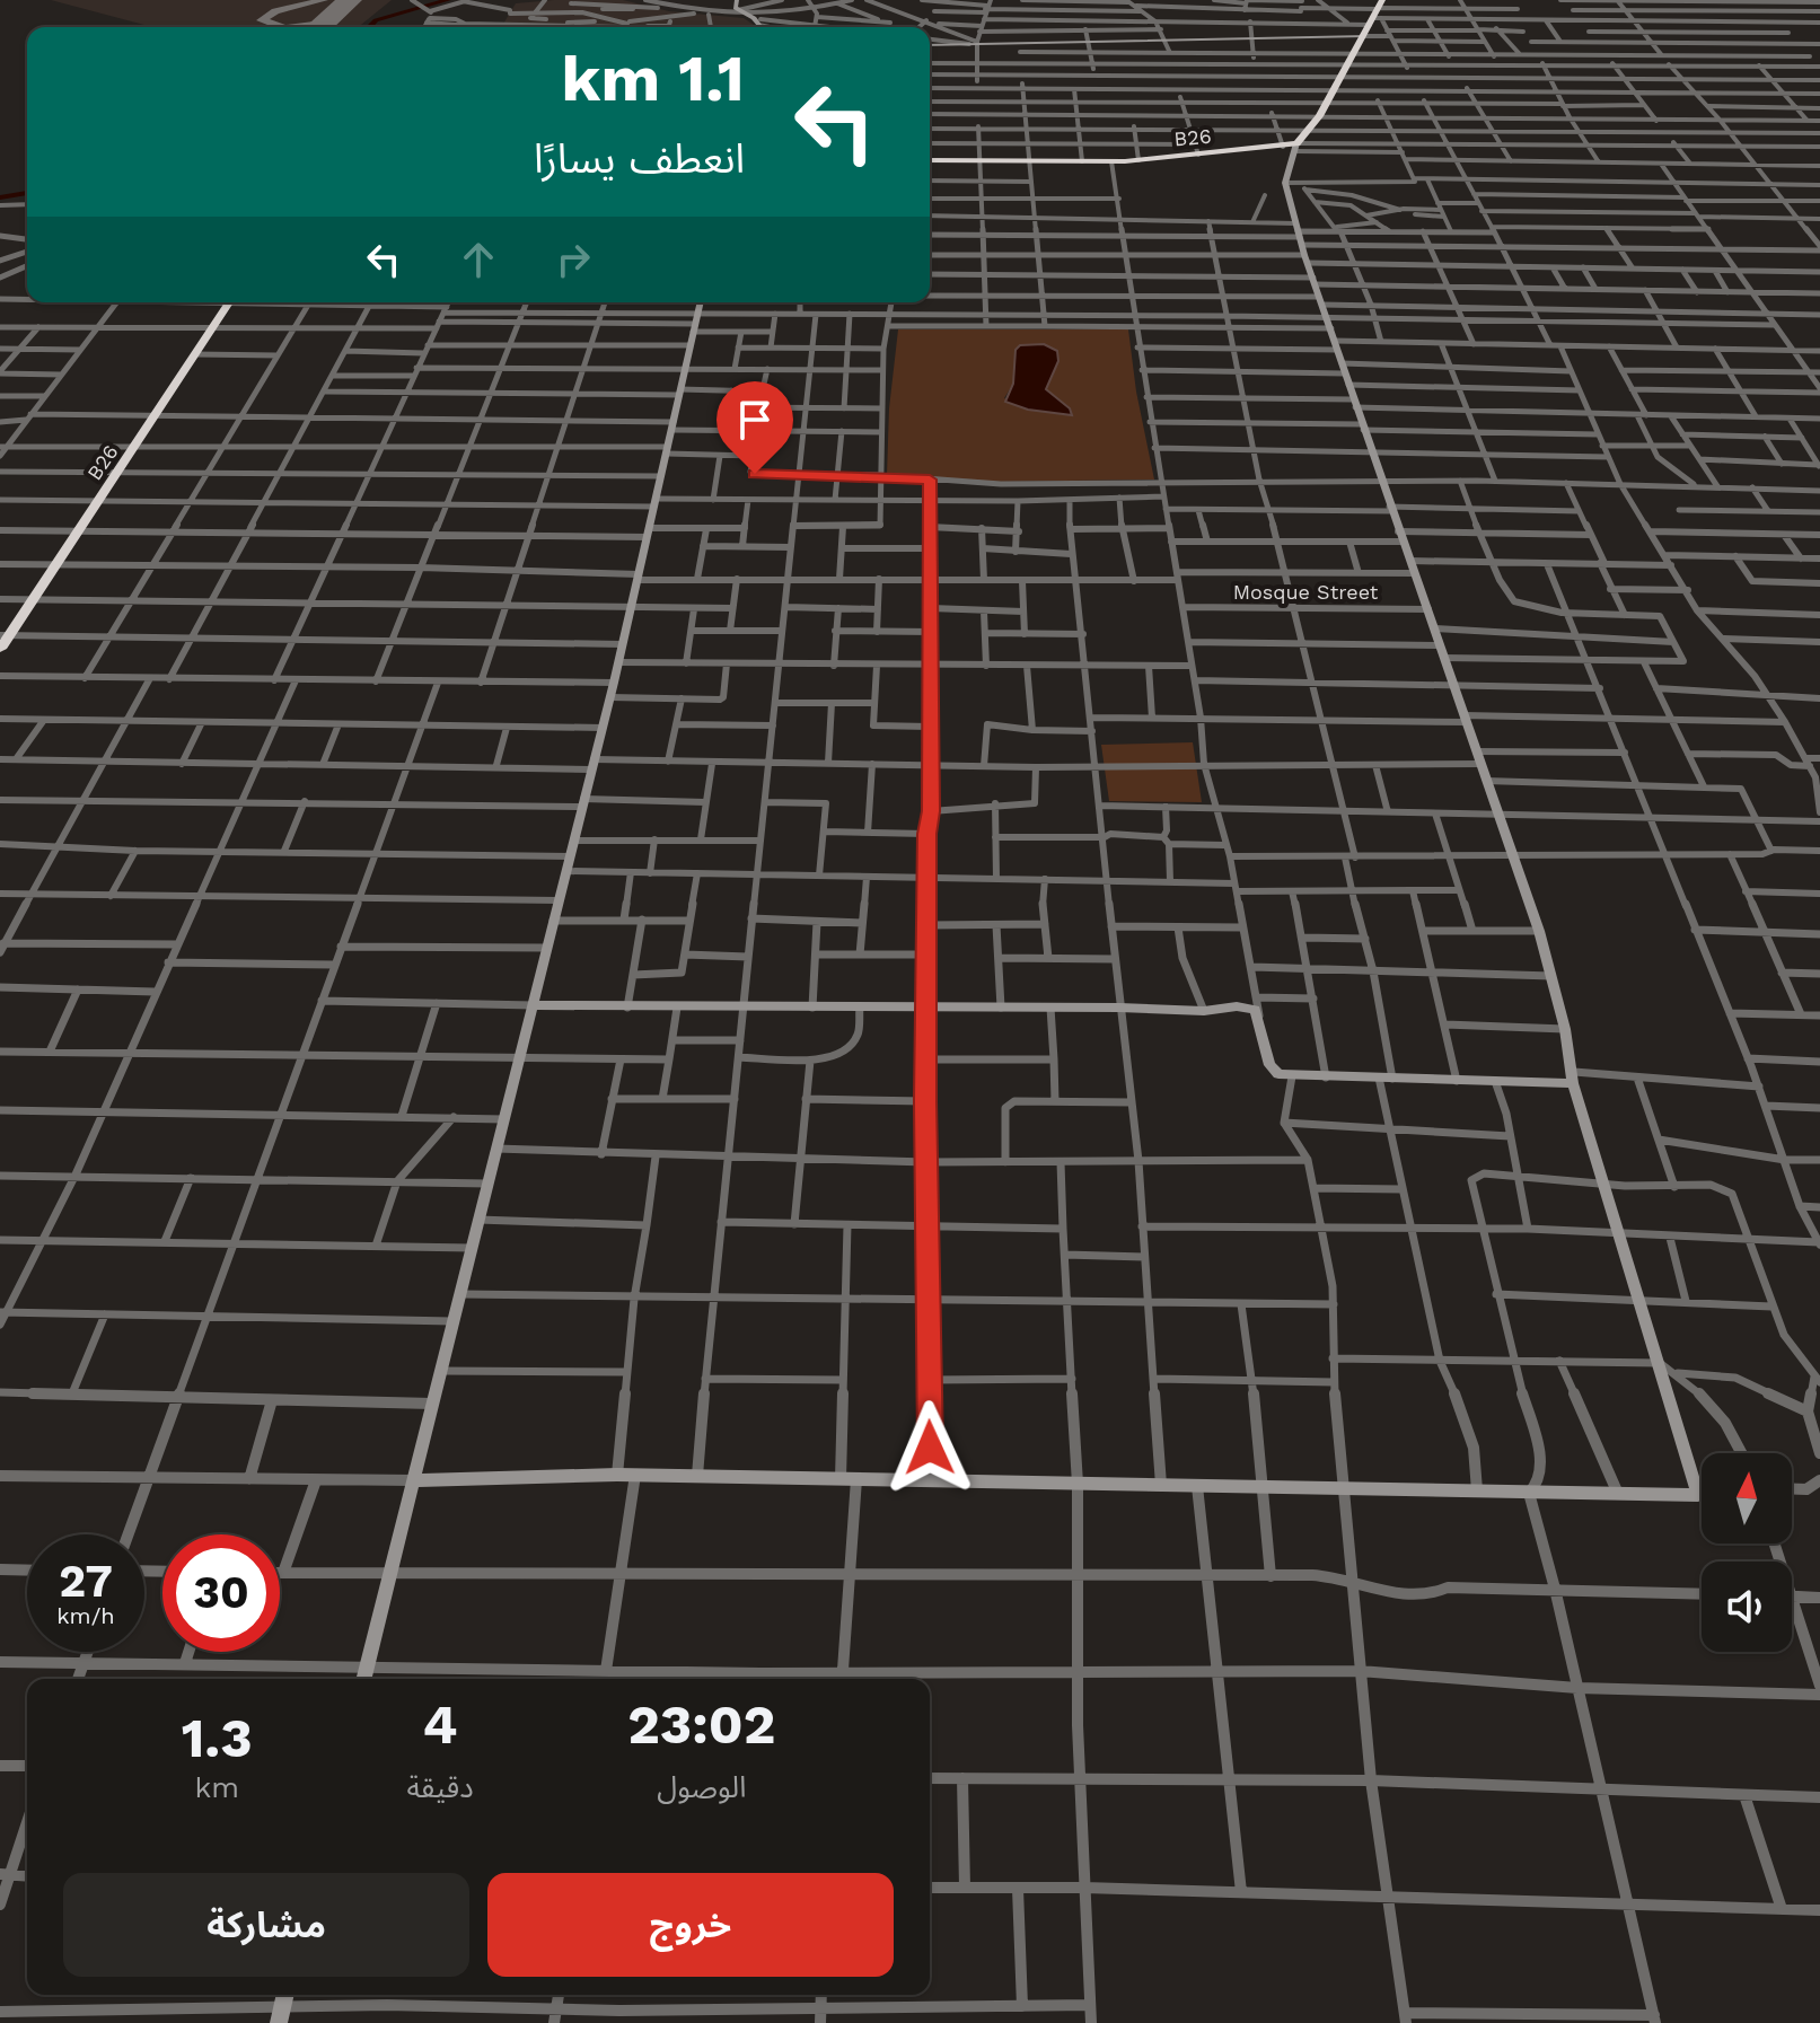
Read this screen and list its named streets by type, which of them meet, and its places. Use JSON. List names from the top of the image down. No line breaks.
{"streets":{"highway":["B26"],"street":["Mosque Street"]},"north":"top","page":{"turn":["1.1 km","انعطف يسارًا"],"speed":"27 km/h","limit":"30","eta":["23:02","الوصول","4","دقيقة","1.3","km"],"buttons":["خروج","مشاركة"]}}
